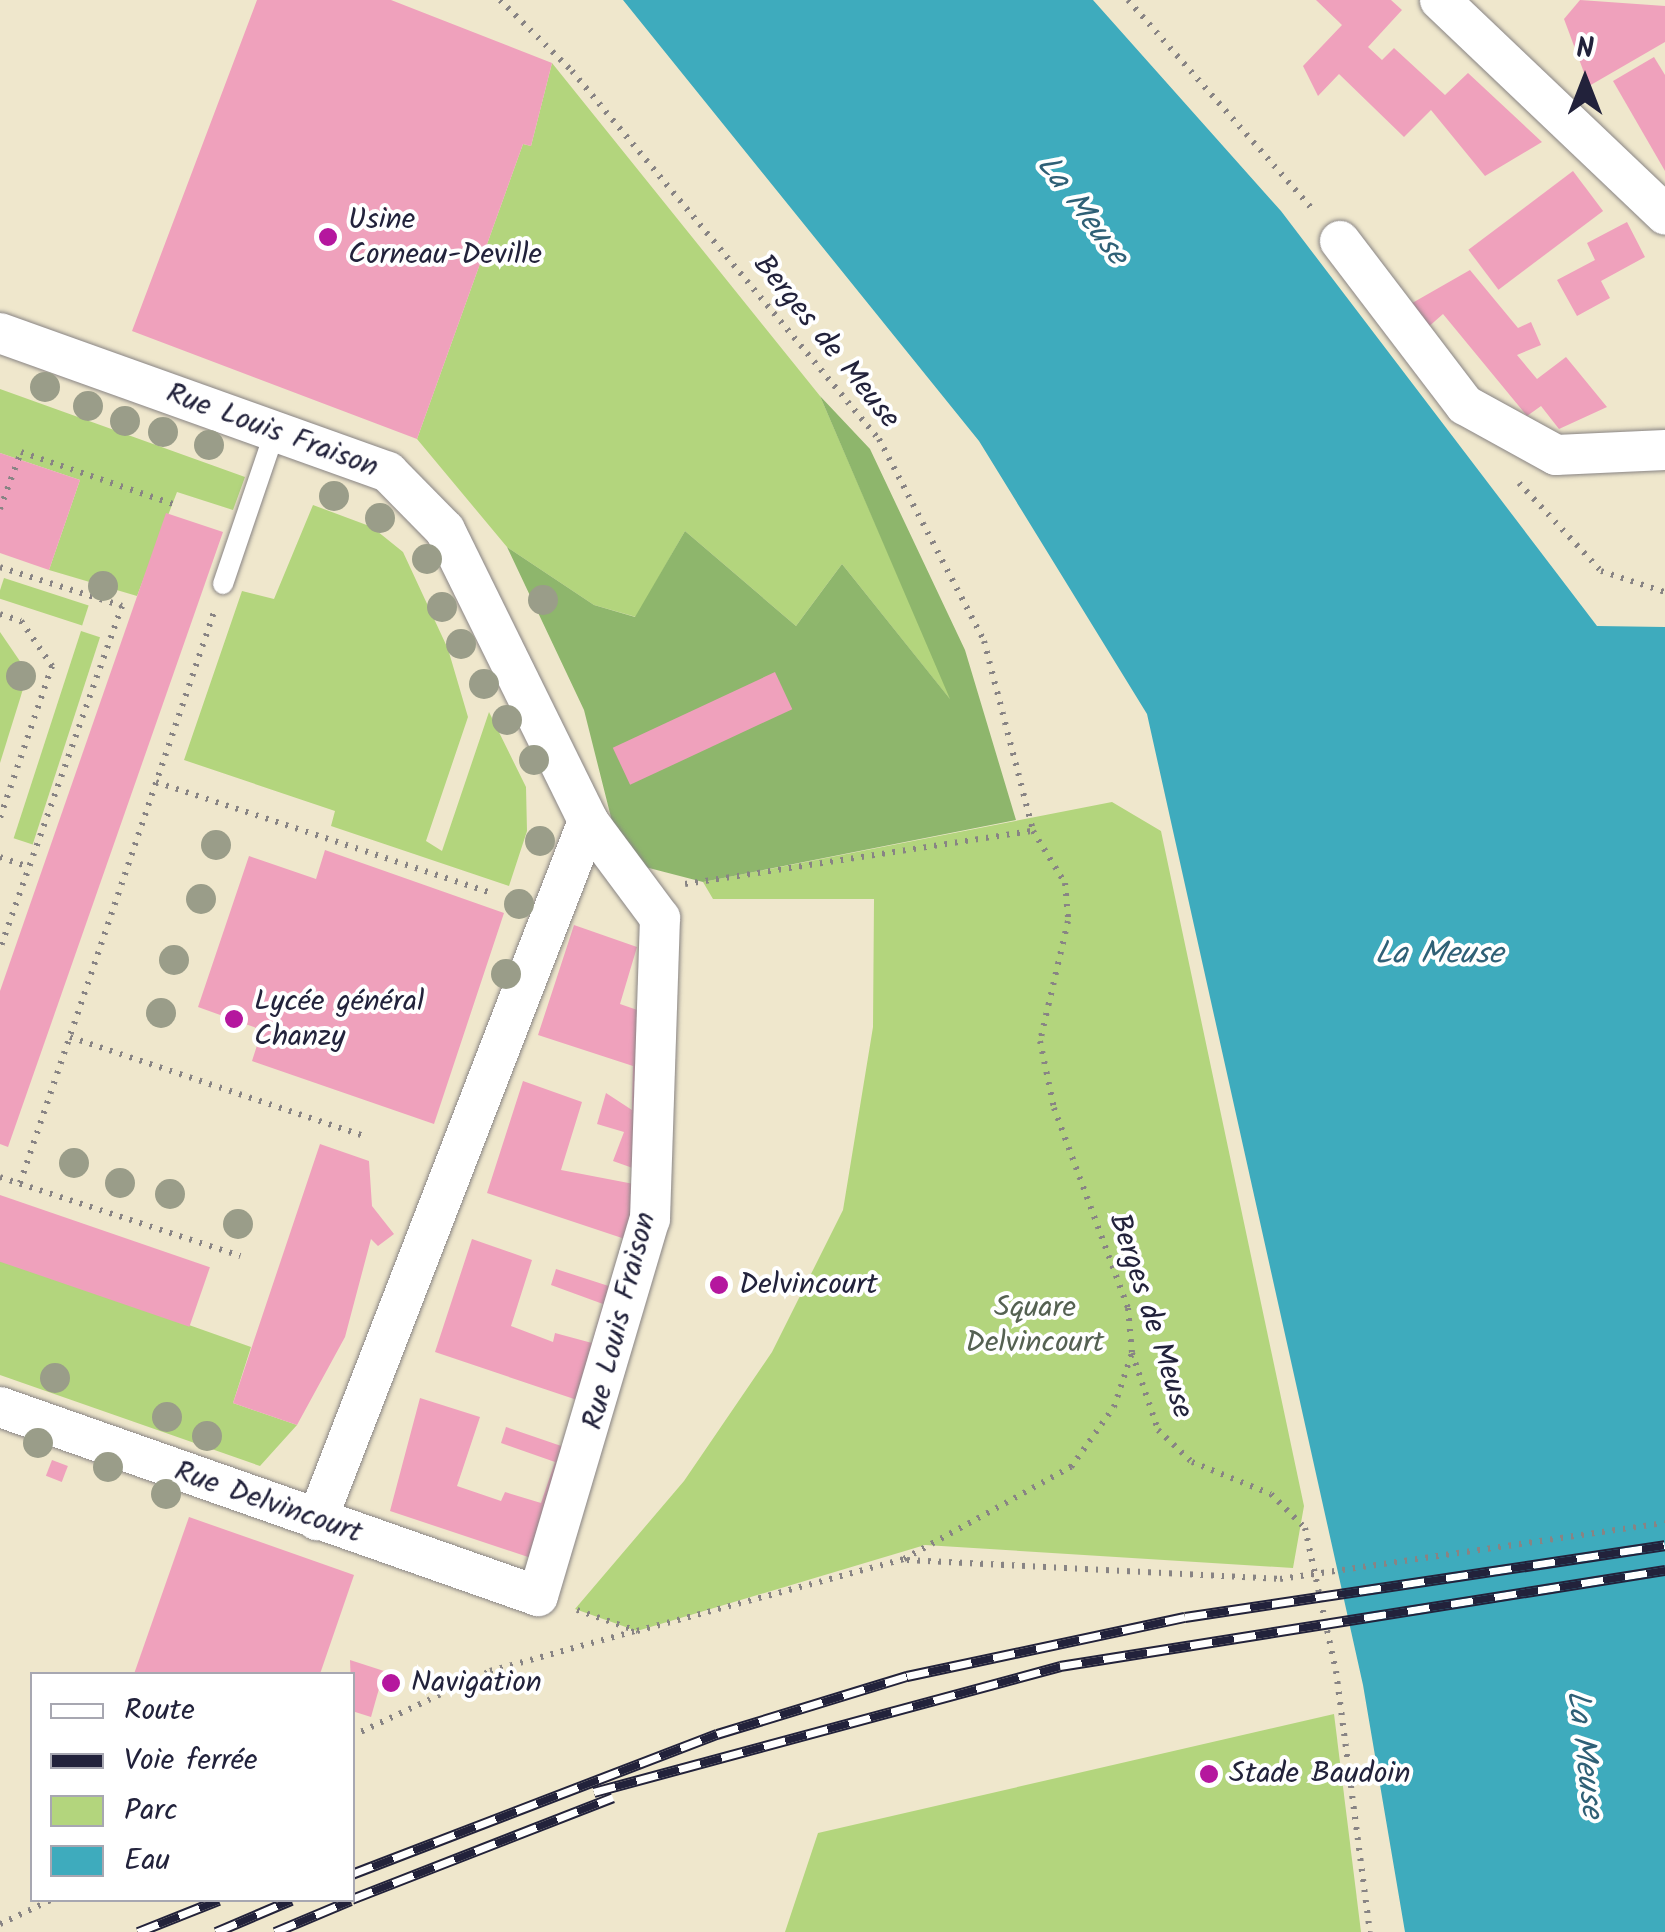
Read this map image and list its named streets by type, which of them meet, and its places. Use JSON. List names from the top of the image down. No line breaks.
{"streets":{"street":["Rue Louis Fraison","Rue Delvincourt"],"path":["Berges de Meuse"]},"crossings":[["Rue Louis Fraison","Rue Delvincourt"]],"water":["La Meuse"],"parks":["Square Delvincourt"],"places":["Usine Corneau-Deville","Lycée général Chanzy","Delvincourt","Navigation","Stade Baudoin"],"legend":["Route","Voie ferrée","Parc","Eau"],"north":"top"}
